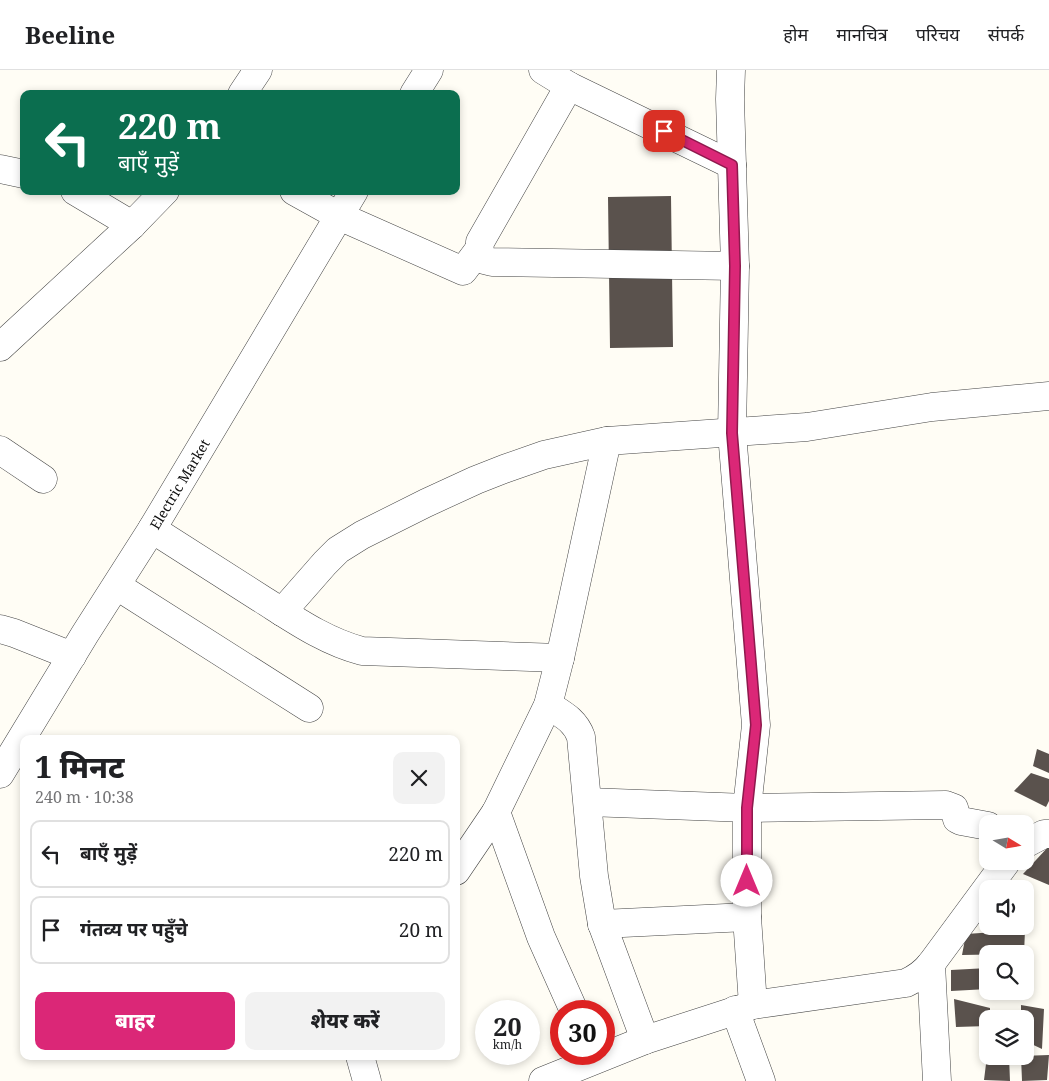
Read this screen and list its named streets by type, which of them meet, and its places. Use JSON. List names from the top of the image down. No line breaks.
{"streets":{"street":["Electric Market"]},"north":"right","page":{"header":"Beeline","nav":["होम","मानचित्र","परिचय","संपर्क"],"turn":["220 m","बाएँ मुड़ें"],"heading":["1 मिनट","240 m · 10:38"],"list":[{"name":"बाएँ मुड़ें","value":"220 m"},{"name":"गंतव्य पर पहुँचे","value":"20 m"}],"buttons":["बाहर","शेयर करें"],"speed":"20 km/h","limit":"30"}}
